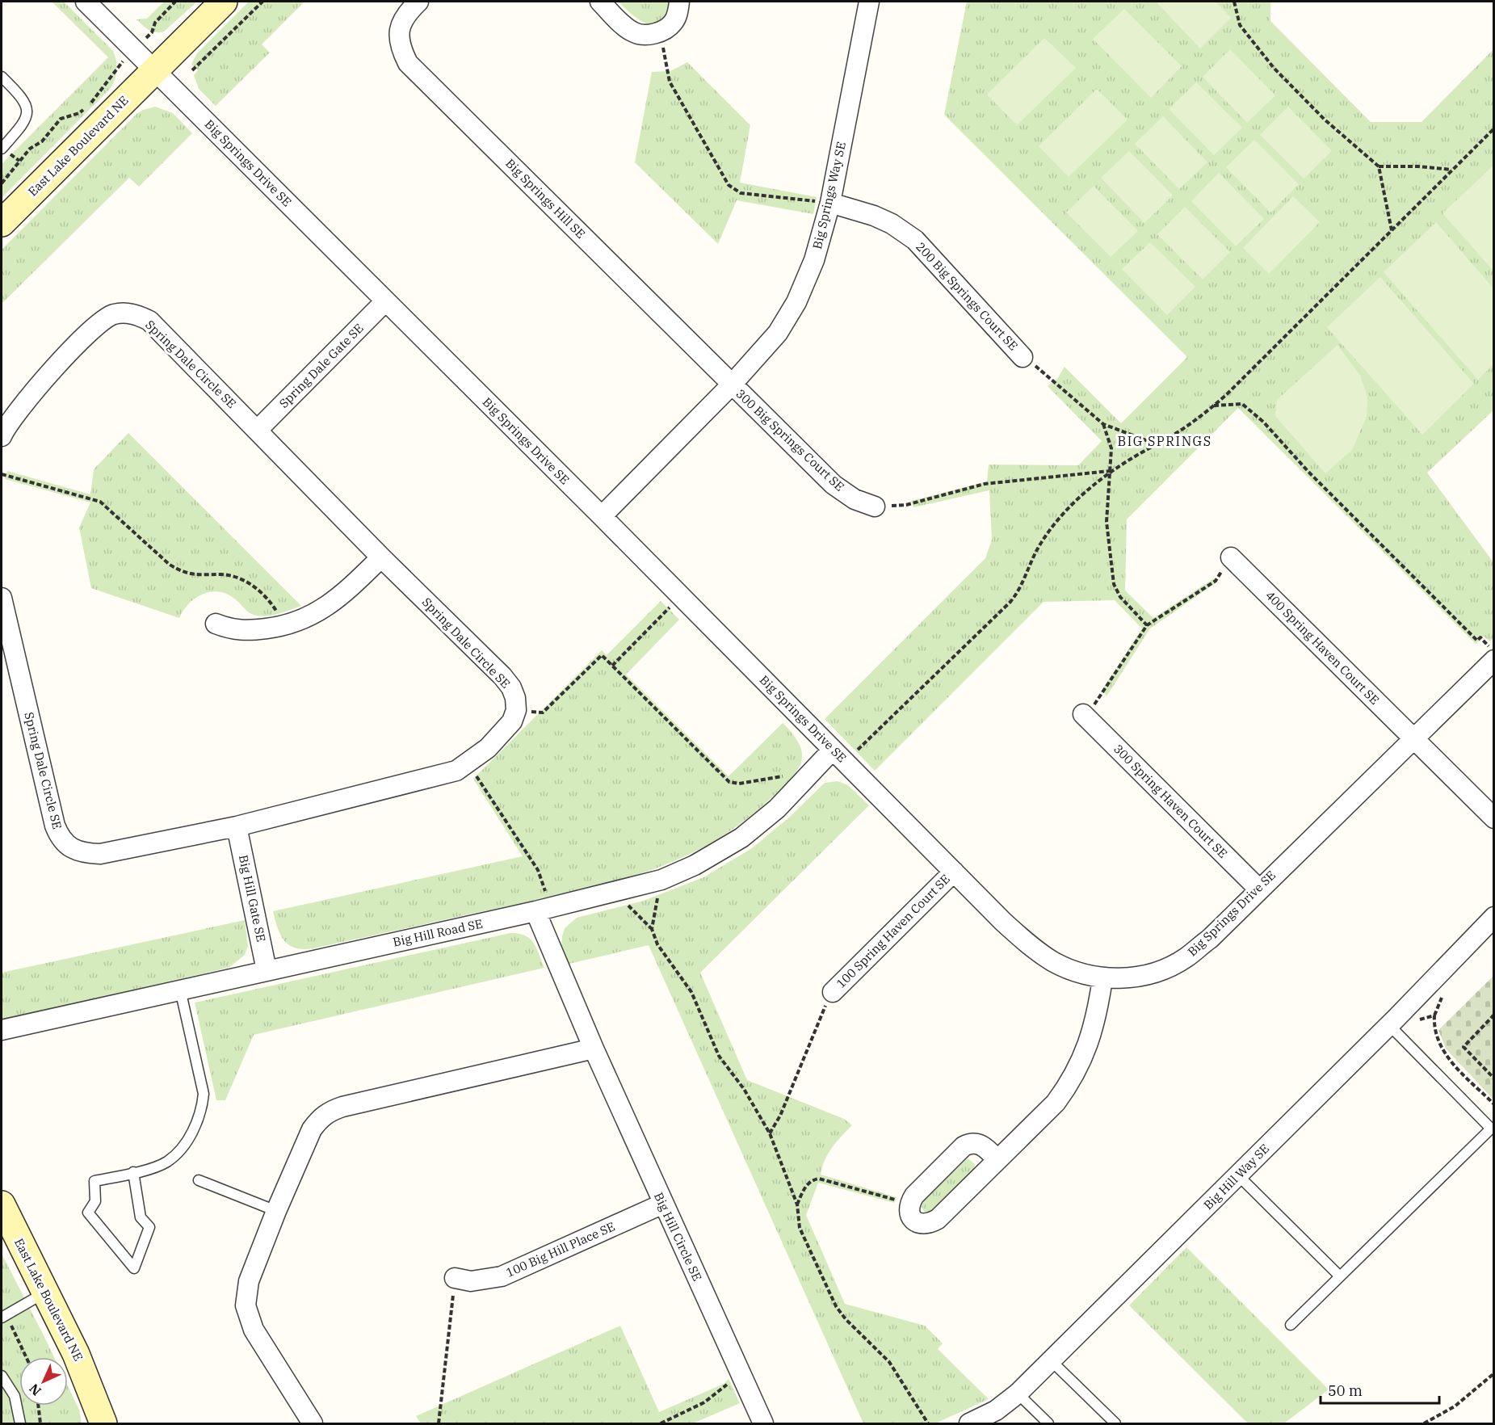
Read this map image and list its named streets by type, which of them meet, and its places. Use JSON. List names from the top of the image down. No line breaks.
{"streets":{"main road":["East Lake Boulevard NE"],"street":["Big Springs Drive SE","Big Springs Way SE","Big Springs Hill SE","200 Big Springs Court SE","Spring Dale Circle SE","Spring Dale Gate SE","300 Big Springs Court SE","400 Spring Haven Court SE","300 Spring Haven Court SE","Big Hill Gate SE","100 Spring Haven Court SE","Big Hill Road SE","Big Hill Way SE","Big Hill Circle SE","100 Big Hill Place SE"]},"crossings":[["East Lake Boulevard NE","Big Springs Drive SE"],["Big Springs Drive SE","Big Springs Way SE"],["Big Springs Drive SE","Spring Dale Gate SE"],["Big Springs Drive SE","400 Spring Haven Court SE"],["Big Springs Drive SE","300 Spring Haven Court SE"],["Big Springs Drive SE","100 Spring Haven Court SE"],["Big Springs Drive SE","Big Hill Road SE"],["Big Springs Way SE","Big Springs Hill SE"],["Big Springs Way SE","200 Big Springs Court SE"],["Big Springs Way SE","300 Big Springs Court SE"],["Big Springs Hill SE","300 Big Springs Court SE"],["Spring Dale Circle SE","Spring Dale Gate SE"],["Spring Dale Circle SE","Big Hill Gate SE"],["Big Hill Gate SE","Big Hill Road SE"],["Big Hill Road SE","Big Hill Circle SE"],["Big Hill Circle SE","100 Big Hill Place SE"]],"districts":["BIG SPRINGS"],"scale_bar":"50 m","north":"bottom left"}
